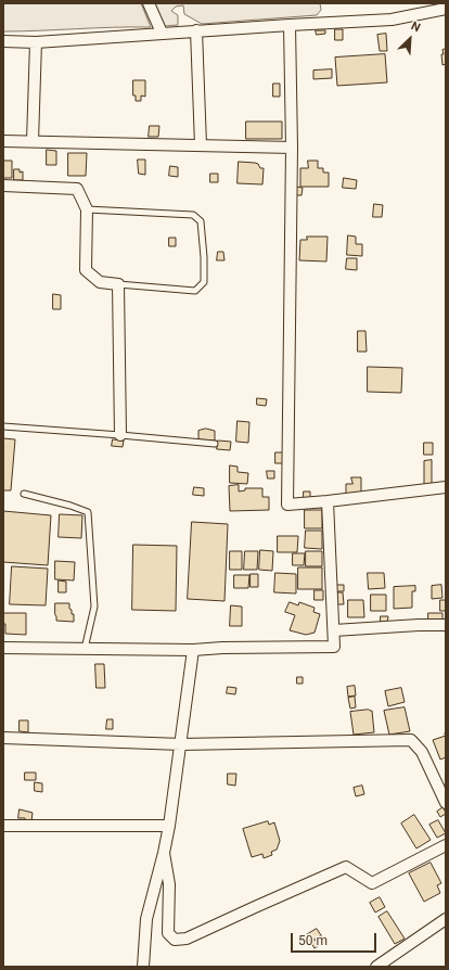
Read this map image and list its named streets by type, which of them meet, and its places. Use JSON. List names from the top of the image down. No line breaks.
{"scale_bar":"50 m","north":"top right"}
